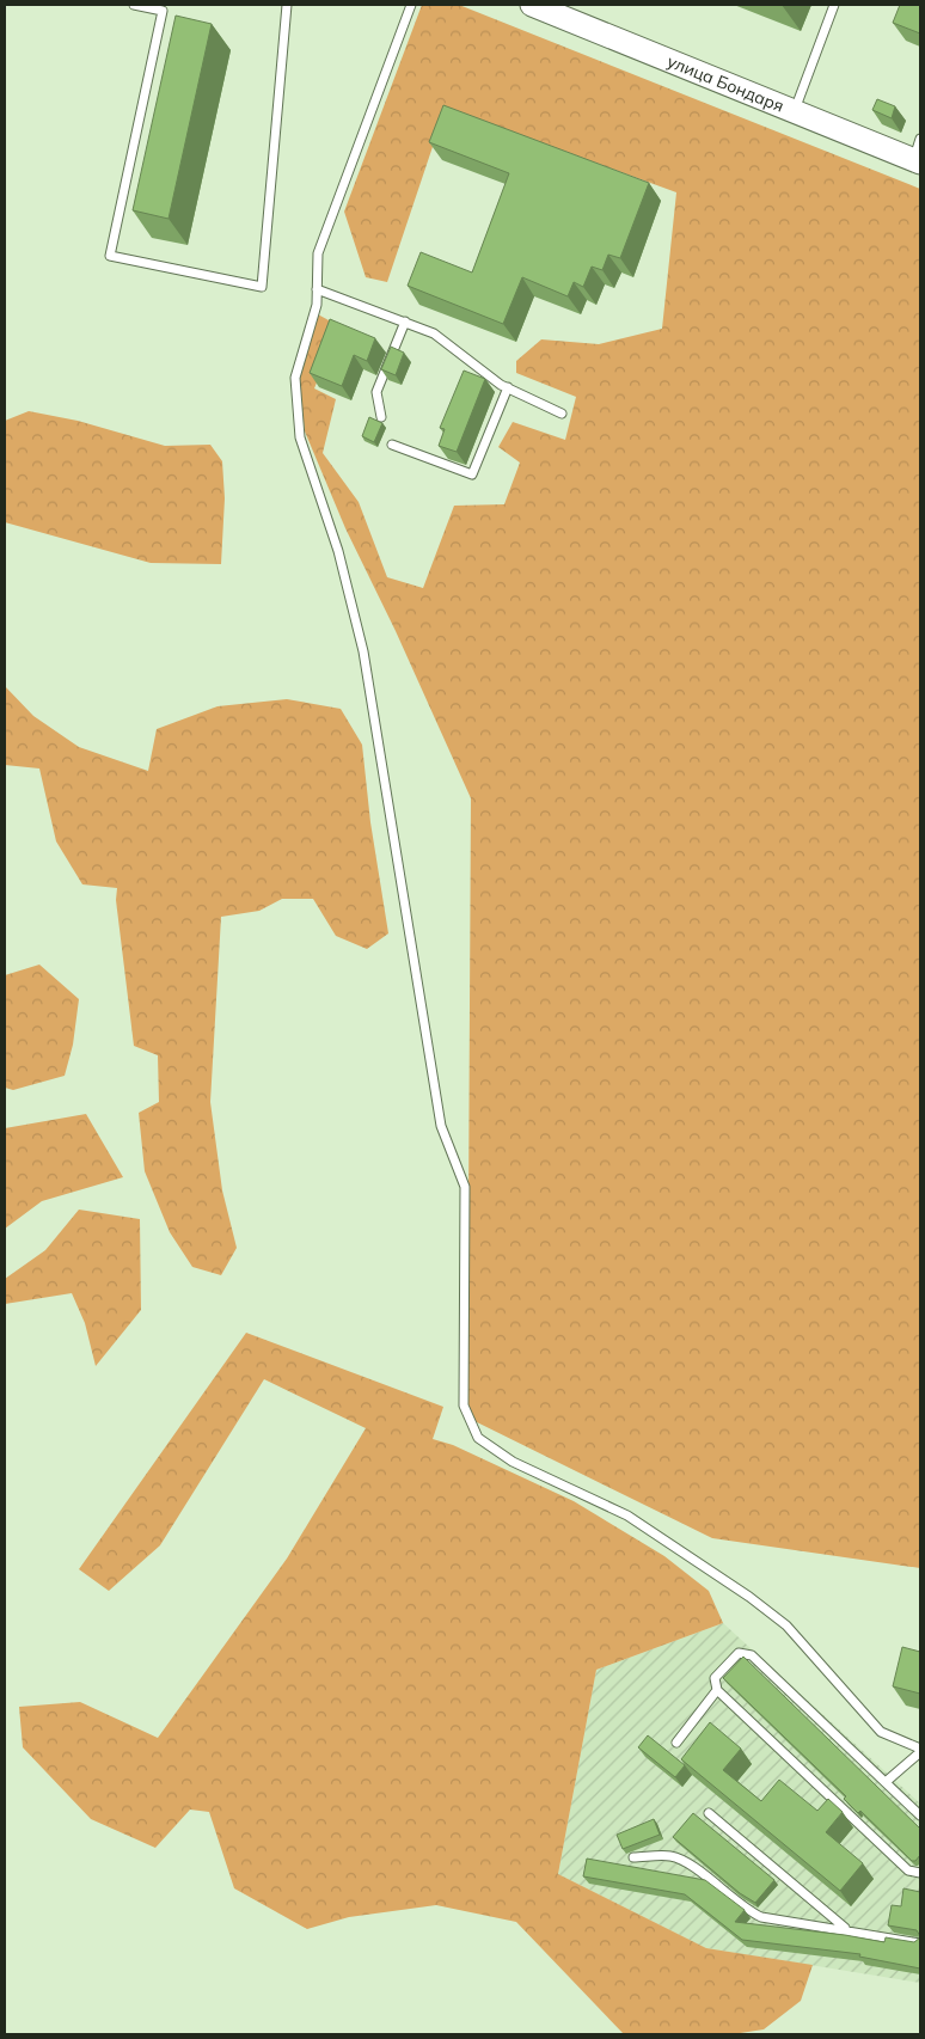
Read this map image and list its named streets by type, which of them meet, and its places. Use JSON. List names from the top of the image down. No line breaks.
{"streets":{"main road":["улица Бондаря"]}}
